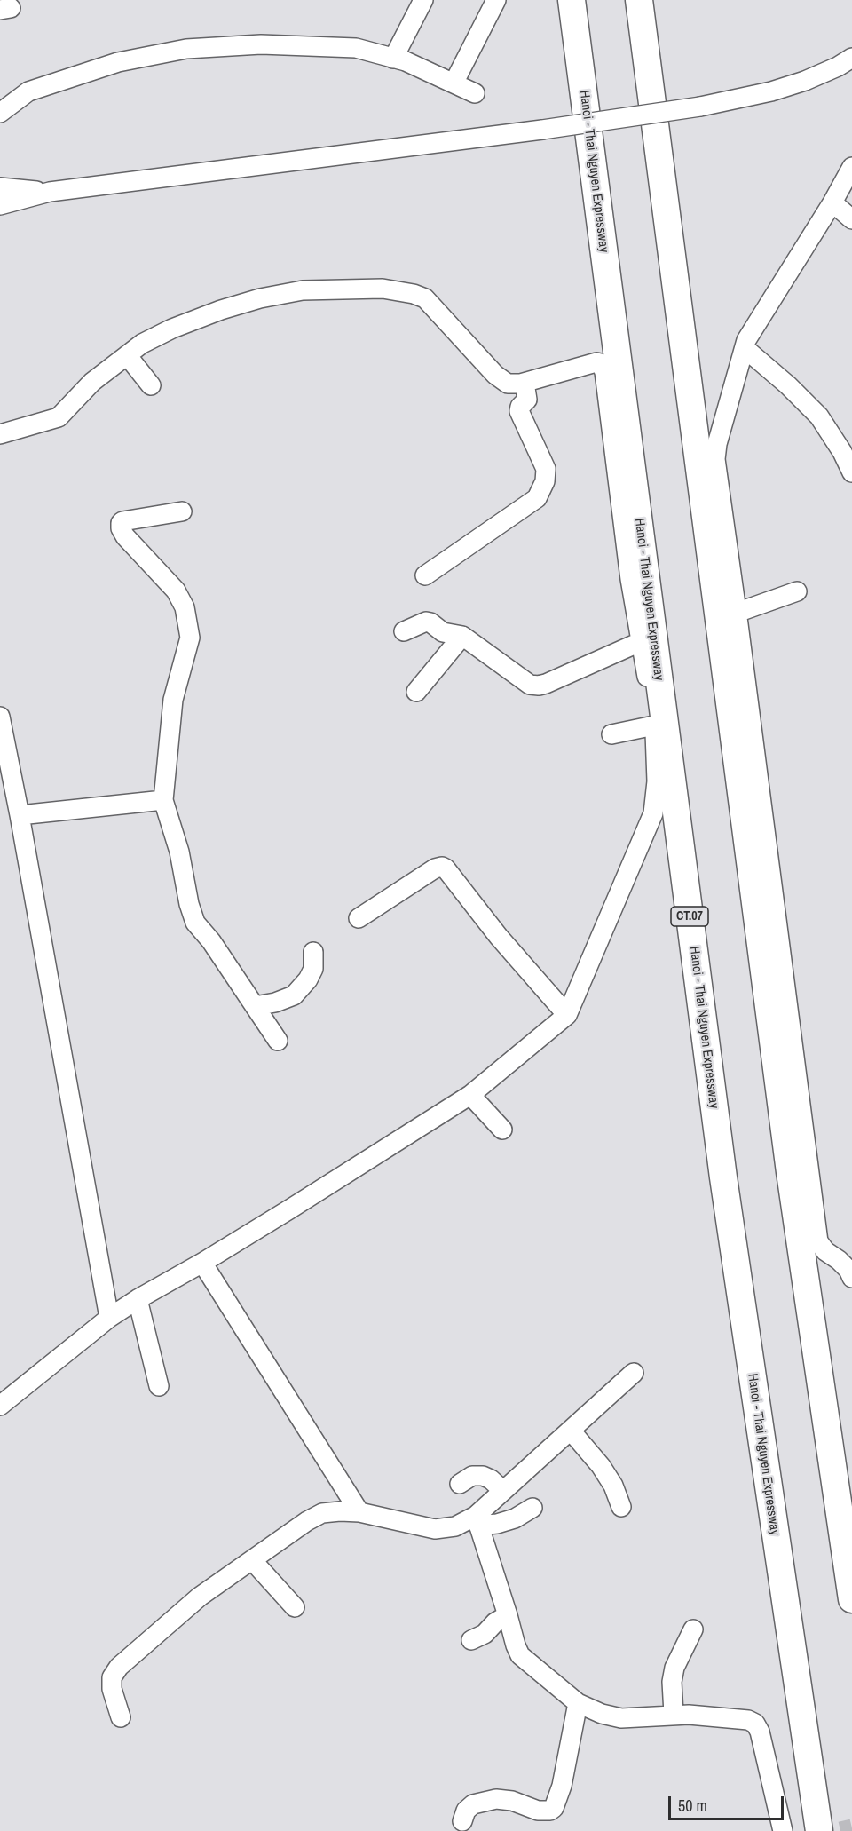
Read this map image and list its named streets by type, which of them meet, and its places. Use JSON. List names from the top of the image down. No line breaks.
{"streets":{"highway":["Hanoi - Thai Nguyen Expressway","CT.07"]},"scale_bar":"50 m"}
